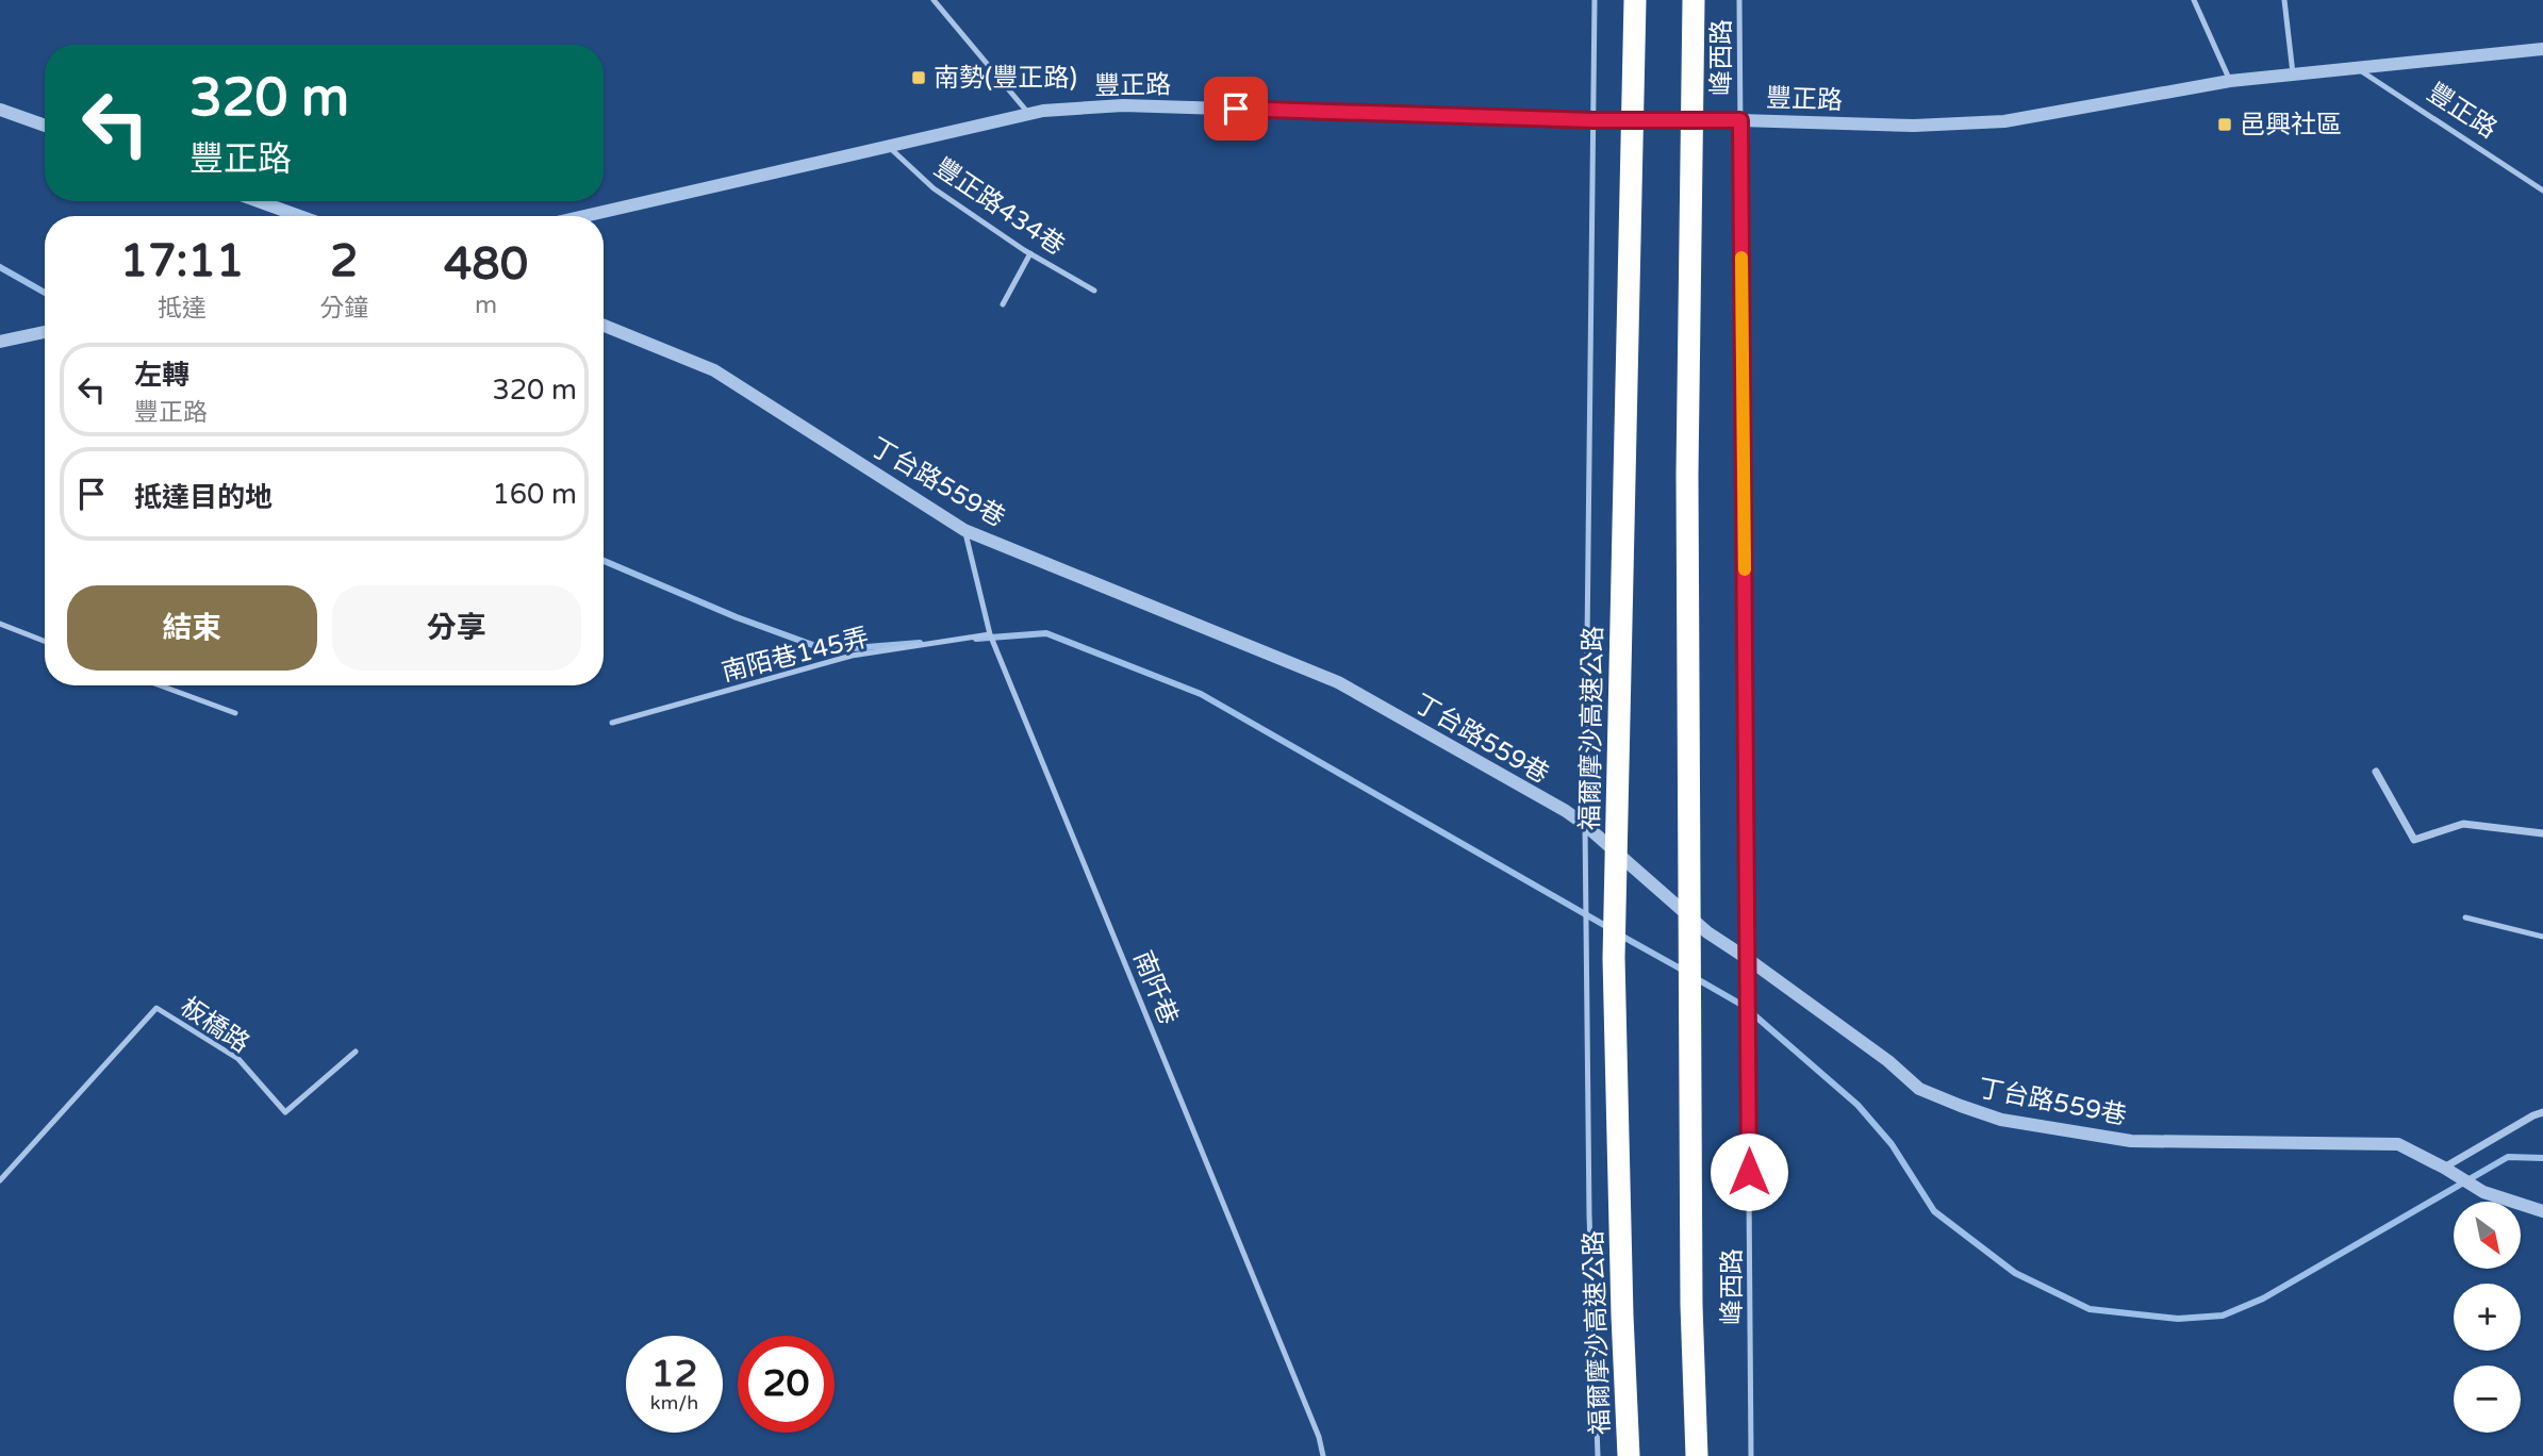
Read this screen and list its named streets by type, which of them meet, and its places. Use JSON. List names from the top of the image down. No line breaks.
{"streets":{"highway":["福爾摩沙高速公路"],"street":["豐正路","丁台路559巷"],"lane":["峰西路","豐正路434巷","南陌巷145弄","南阡巷","板橋路"]},"crossings":[["峰西路","豐正路"],["峰西路","丁台路559巷"],["豐正路","豐正路434巷"],["丁台路559巷","南阡巷"],["南陌巷145弄","南阡巷"]],"places":{"transit":["南勢(豐正路)","邑興社區"]},"north":"bottom right","page":{"turn":["320 m","豐正路"],"eta":["17:11","抵達","2","分鐘","480","m"],"list":[{"name":"左轉","note":"豐正路","value":"320 m"},{"name":"抵達目的地","value":"160 m"}],"buttons":["結束","分享"],"map_buttons":["+","−"],"speed":"12 km/h","limit":"20"}}
